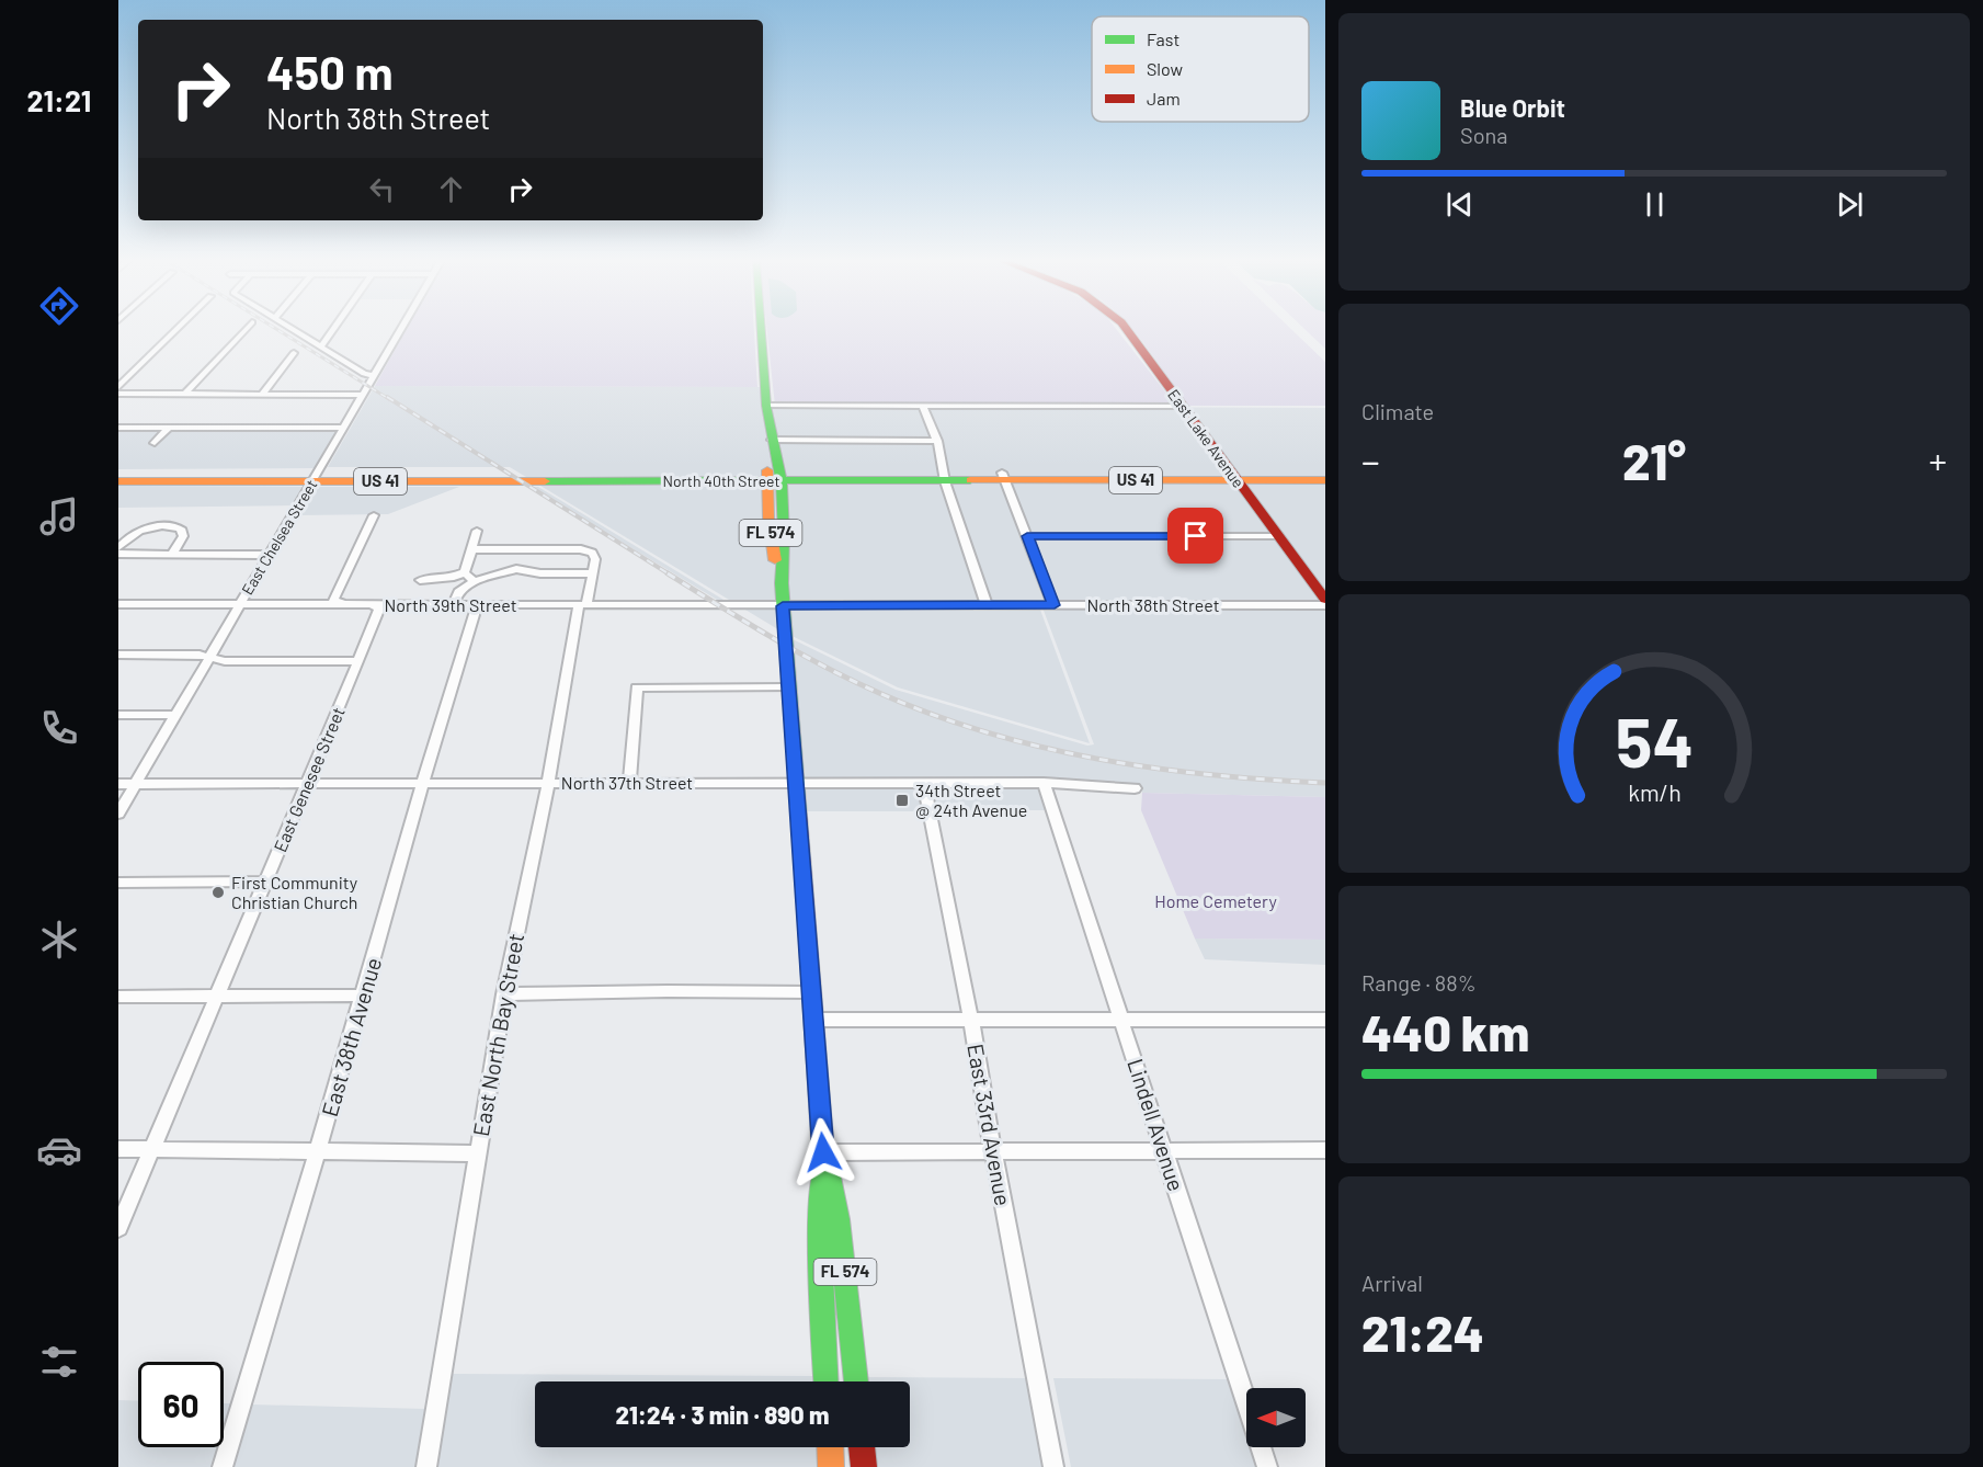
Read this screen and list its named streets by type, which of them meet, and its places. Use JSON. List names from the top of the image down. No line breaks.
{"streets":{"main road":["East Lake Avenue","US 41","North 40th Street","FL 574"],"street":["East Chelsea Street","North 39th Street","North 38th Street","East Genesee Street","North 37th Street","East North Bay Street","East 38th Avenue","East 33rd Avenue","Lindell Avenue"]},"crossings":[["East Lake Avenue","North 40th Street"],["North 40th Street","FL 574"],["North 40th Street","East Chelsea Street"],["FL 574","North 39th Street"],["FL 574","North 38th Street"],["FL 574","North 37th Street"],["East Chelsea Street","North 39th Street"],["East Chelsea Street","North 37th Street"],["North 39th Street","North 38th Street"],["North 39th Street","East Genesee Street"],["North 39th Street","East North Bay Street"],["North 39th Street","East 38th Avenue"],["East Genesee Street","North 37th Street"],["North 37th Street","East North Bay Street"],["North 37th Street","East 38th Avenue"],["North 37th Street","East 33rd Avenue"],["North 37th Street","Lindell Avenue"]],"parks":["Home Cemetery"],"places":{"transit":["34th Street @ 24th Avenue"],"other":["First Community Christian Church"]},"legend":["Fast","Slow","Jam"],"north":"left","page":{"tabs":"21:21","turn":["450 m","North 38th Street"],"song":["Blue Orbit","Sona"],"tile":["Climate",["Range · 88%","440 km"],["Arrival","21:24"]],"heat":["−","21°","+"],"limit":"60","trip":"21:24 · 3 min · 890 m","gauge":["54","km/h"]}}
